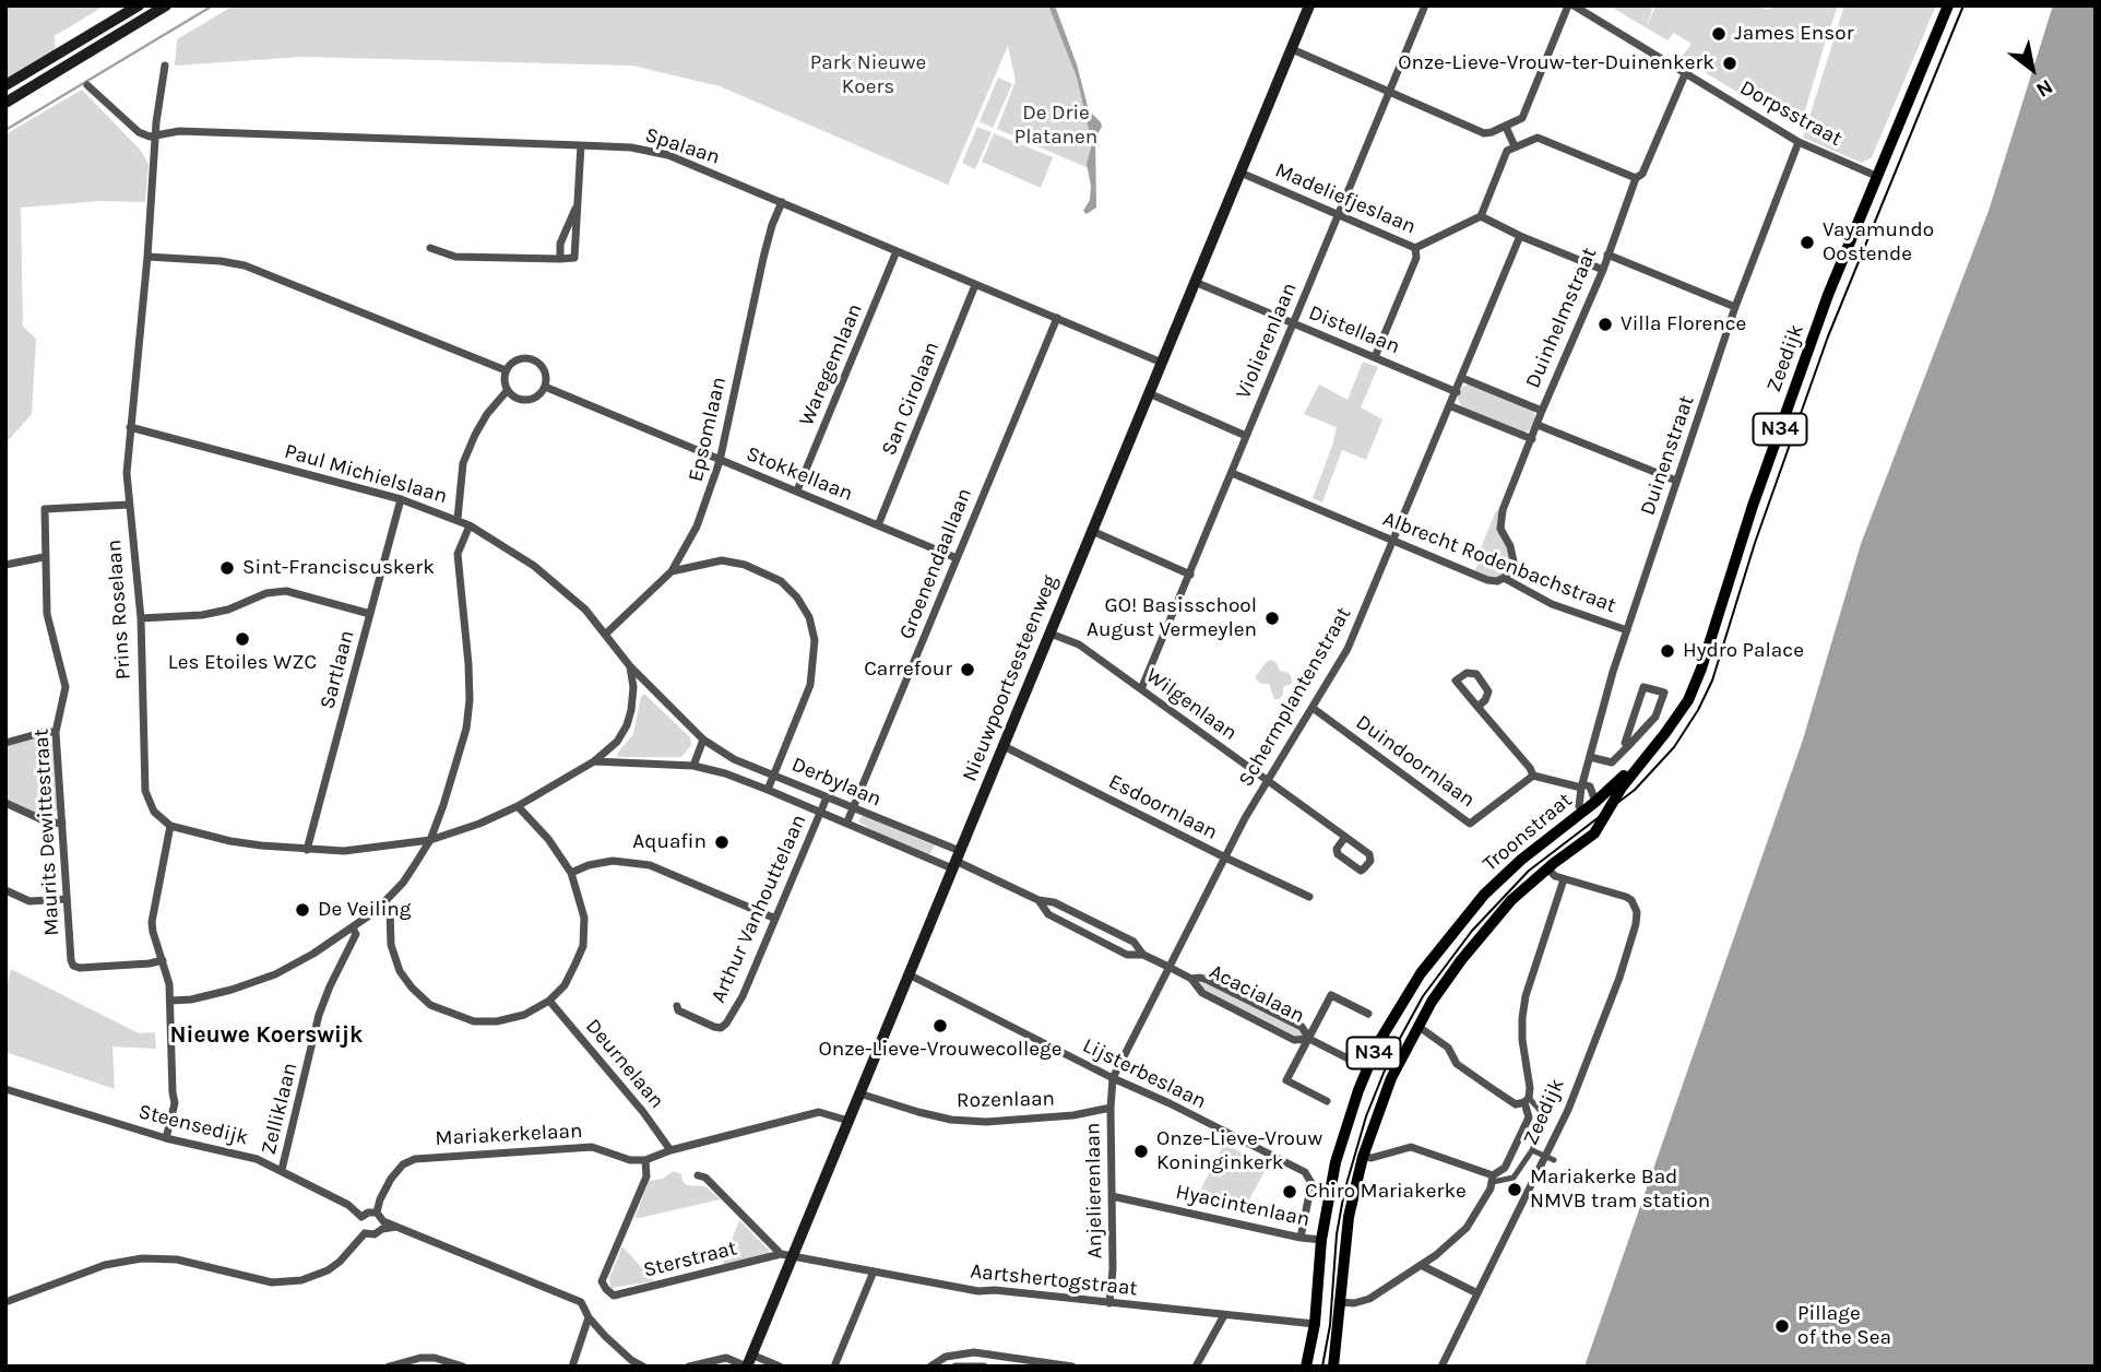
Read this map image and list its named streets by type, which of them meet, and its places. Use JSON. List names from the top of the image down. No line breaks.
{"streets":{"main road":["Zeedijk","N34","Nieuwpoortsesteenweg","Troonstraat","Acacialaan"],"street":["Dorpsstraat","Spalaan","Madeliefjeslaan","Duinhelmstraat","Distellaan","Violierenlaan","Waregemlaan","San Cirolaan","Epsomlaan","Duinenstraat","Paul Michielslaan","Stokkellaan","Albrecht Rodenbachstraat","Groenendaallaan","Prins Roselaan","Sartlaan","Schermplantenstraat","Wilgenlaan","Duindoornlaan","Derbylaan","Esdoornlaan","Maurits Dewittestraat","Arthur Vanhouttelaan","Deurnelaan","Lijsterbeslaan","Rozenlaan","Zelliklaan","Steensedijk","Mariakerkelaan","Anjelierenlaan","Hyacintenlaan","Sterstraat","Aartshertogstraat"]},"crossings":[["Dorpsstraat","Duinhelmstraat"],["Dorpsstraat","Zeedijk"],["Dorpsstraat","Duinenstraat"],["Spalaan","Waregemlaan"],["Spalaan","San Cirolaan"],["Spalaan","Epsomlaan"],["Spalaan","Groenendaallaan"],["Spalaan","Prins Roselaan"],["Spalaan","Nieuwpoortsesteenweg"],["Madeliefjeslaan","Violierenlaan"],["Madeliefjeslaan","Nieuwpoortsesteenweg"],["Duinhelmstraat","Albrecht Rodenbachstraat"],["Distellaan","Violierenlaan"],["Distellaan","Nieuwpoortsesteenweg"],["Distellaan","Schermplantenstraat"],["Violierenlaan","Albrecht Rodenbachstraat"],["Violierenlaan","Wilgenlaan"],["Zeedijk","Troonstraat"],["Waregemlaan","Stokkellaan"],["San Cirolaan","Stokkellaan"],["Epsomlaan","Paul Michielslaan"],["Epsomlaan","Stokkellaan"],["Epsomlaan","Derbylaan"],["Duinenstraat","Albrecht Rodenbachstraat"],["Duinenstraat","Troonstraat"],["Paul Michielslaan","Prins Roselaan"],["Paul Michielslaan","Sartlaan"],["Paul Michielslaan","Derbylaan"],["Stokkellaan","Groenendaallaan"],["Albrecht Rodenbachstraat","Schermplantenstraat"],["Groenendaallaan","Derbylaan"],["Prins Roselaan","Maurits Dewittestraat"],["Nieuwpoortsesteenweg","Wilgenlaan"],["Nieuwpoortsesteenweg","Derbylaan"],["Nieuwpoortsesteenweg","Esdoornlaan"],["Nieuwpoortsesteenweg","Acacialaan"],["Nieuwpoortsesteenweg","Lijsterbeslaan"],["Nieuwpoortsesteenweg","Rozenlaan"],["Nieuwpoortsesteenweg","Sterstraat"],["Nieuwpoortsesteenweg","Aartshertogstraat"],["Schermplantenstraat","Wilgenlaan"],["Schermplantenstraat","Duindoornlaan"],["Schermplantenstraat","Esdoornlaan"],["Schermplantenstraat","Acacialaan"],["Schermplantenstraat","Lijsterbeslaan"],["Schermplantenstraat","Anjelierenlaan"],["Derbylaan","Arthur Vanhouttelaan"],["Derbylaan","Acacialaan"],["Troonstraat","Acacialaan"],["Troonstraat","Hyacintenlaan"],["Troonstraat","Aartshertogstraat"],["Lijsterbeslaan","Anjelierenlaan"],["Lijsterbeslaan","Hyacintenlaan"],["Rozenlaan","Anjelierenlaan"],["Zelliklaan","Steensedijk"],["Steensedijk","Mariakerkelaan"],["Mariakerkelaan","Sterstraat"],["Anjelierenlaan","Hyacintenlaan"],["Anjelierenlaan","Aartshertogstraat"],["Sterstraat","Aartshertogstraat"]],"districts":["Nieuwe Koerswijk"],"parks":["Park Nieuwe Koers","De Drie Platanen"],"places":["James Ensor","Onze-Lieve-Vrouw-ter-Duinenkerk","Vayamundo Oostende","Villa Florence","Sint-Franciscuskerk","GO! Basisschool August Vermeylen","Les Etoiles WZC","Hydro Palace","Carrefour","Aquafin","De Veiling","Onze-Lieve-Vrouwecollege","Onze-Lieve-Vrouw Koninginkerk","Mariakerke Bad NMVB tram station","Chiro Mariakerke","Pillage of the Sea"],"north":"bottom right"}
